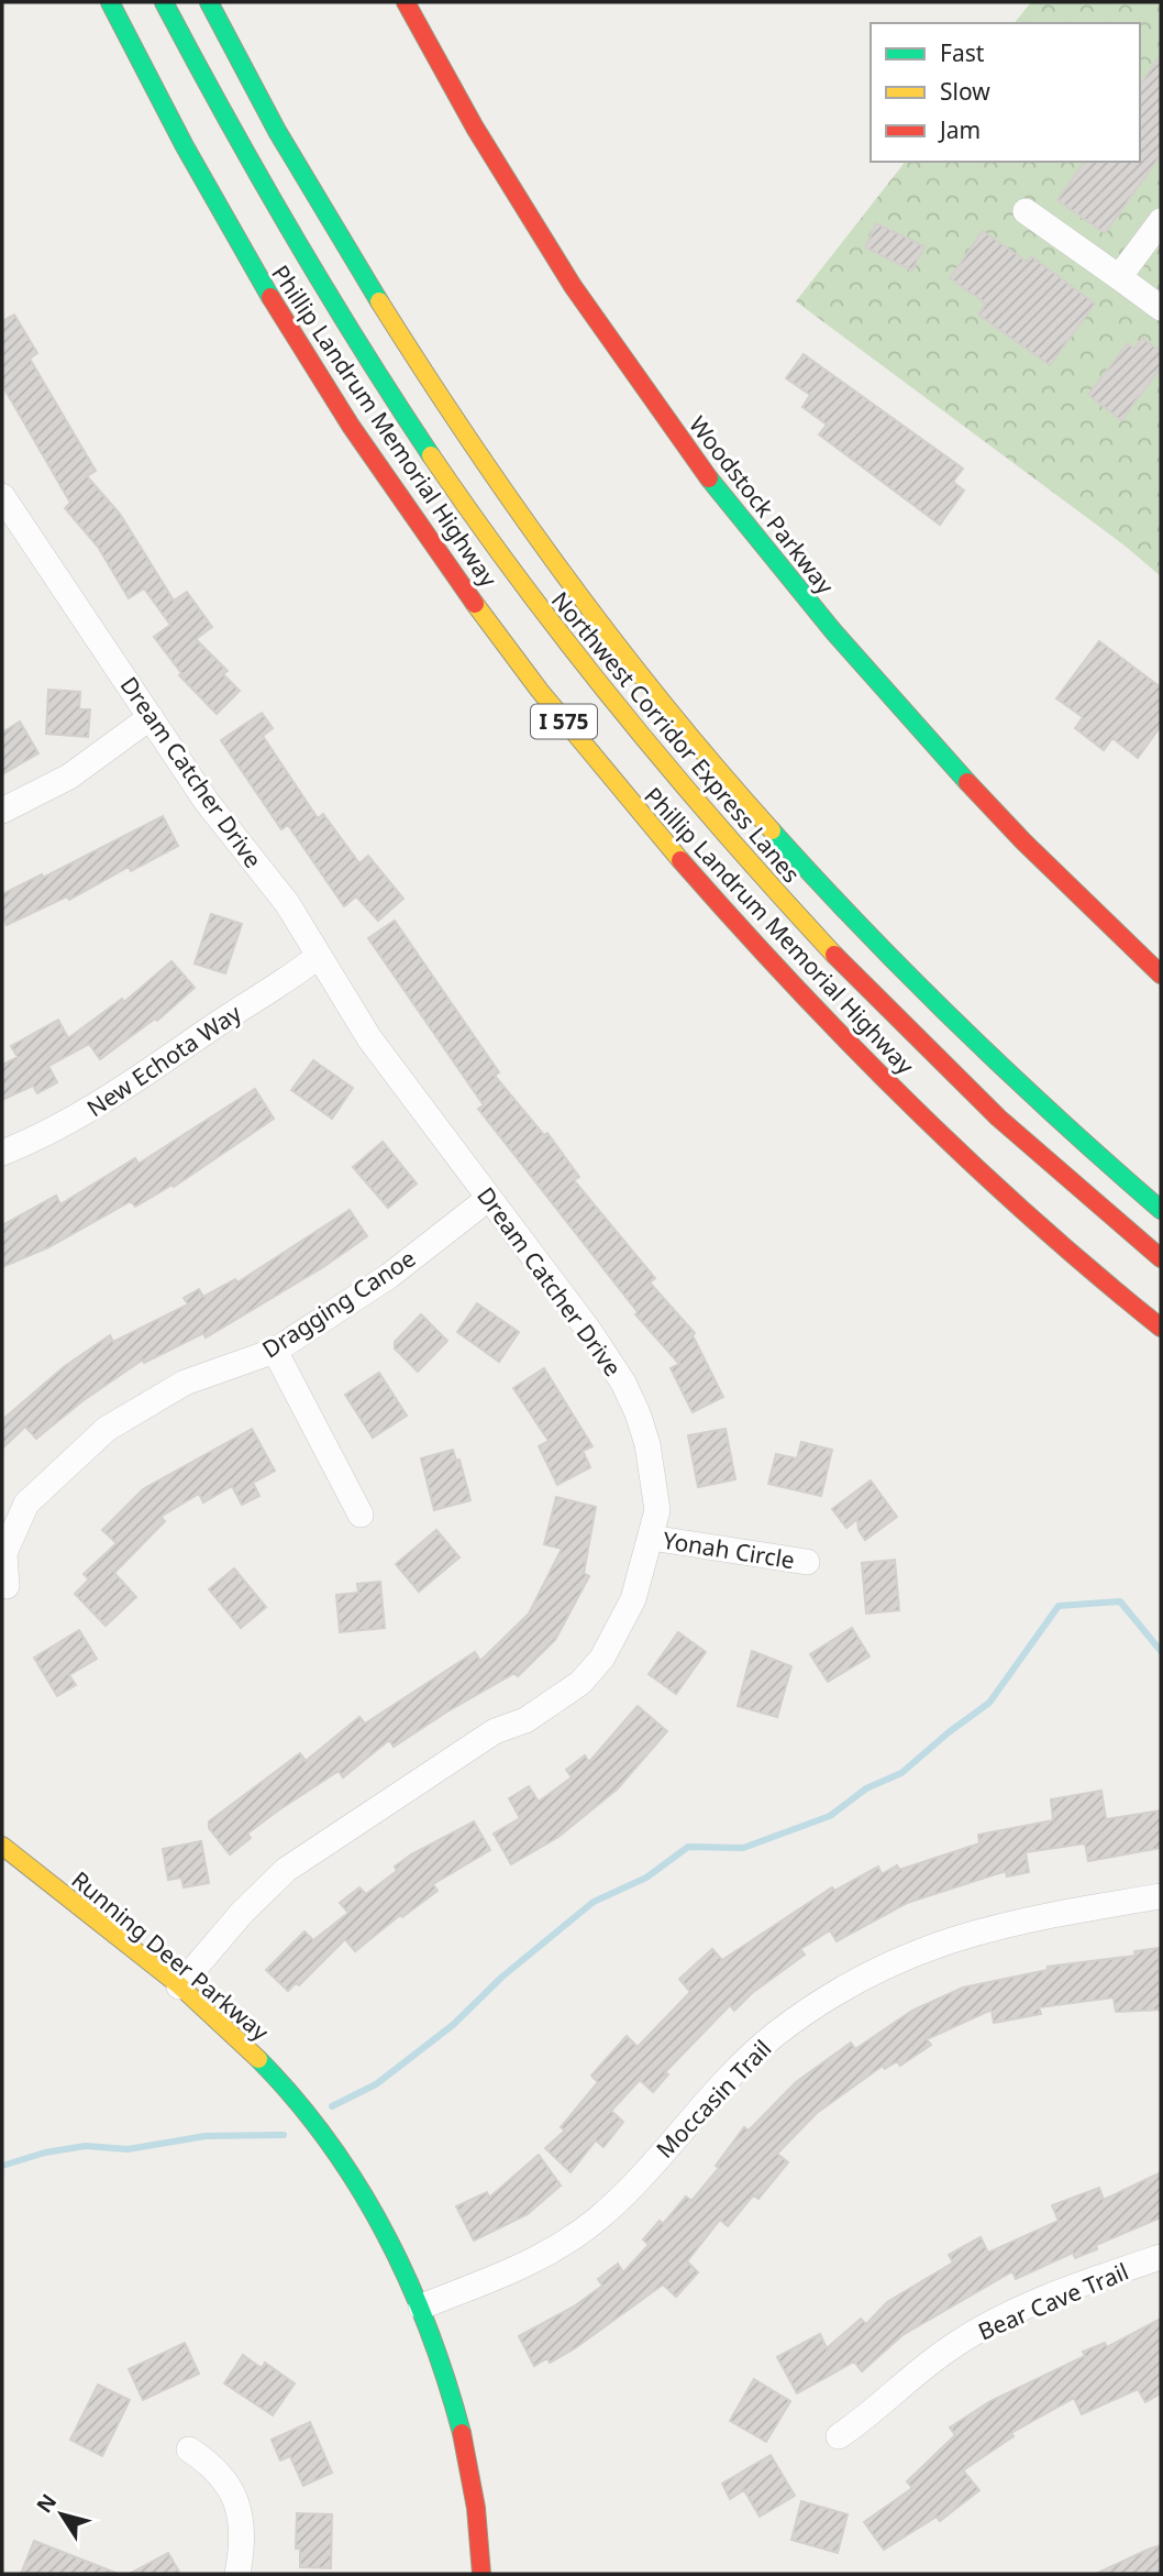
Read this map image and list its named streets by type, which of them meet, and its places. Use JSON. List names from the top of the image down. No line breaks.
{"streets":{"main road":["Phillip Landrum Memorial Highway","Woodstock Parkway","I 575","Northwest Corridor Express Lanes","Running Deer Parkway"],"street":["Dream Catcher Drive","New Echota Way","Dragging Canoe","Yonah Circle","Moccasin Trail","Bear Cave Trail"]},"crossings":[["Dream Catcher Drive","New Echota Way"],["Dream Catcher Drive","Dragging Canoe"],["Dream Catcher Drive","Yonah Circle"],["Dream Catcher Drive","Running Deer Parkway"],["Running Deer Parkway","Moccasin Trail"]],"legend":["Fast","Slow","Jam"],"north":"top left"}
